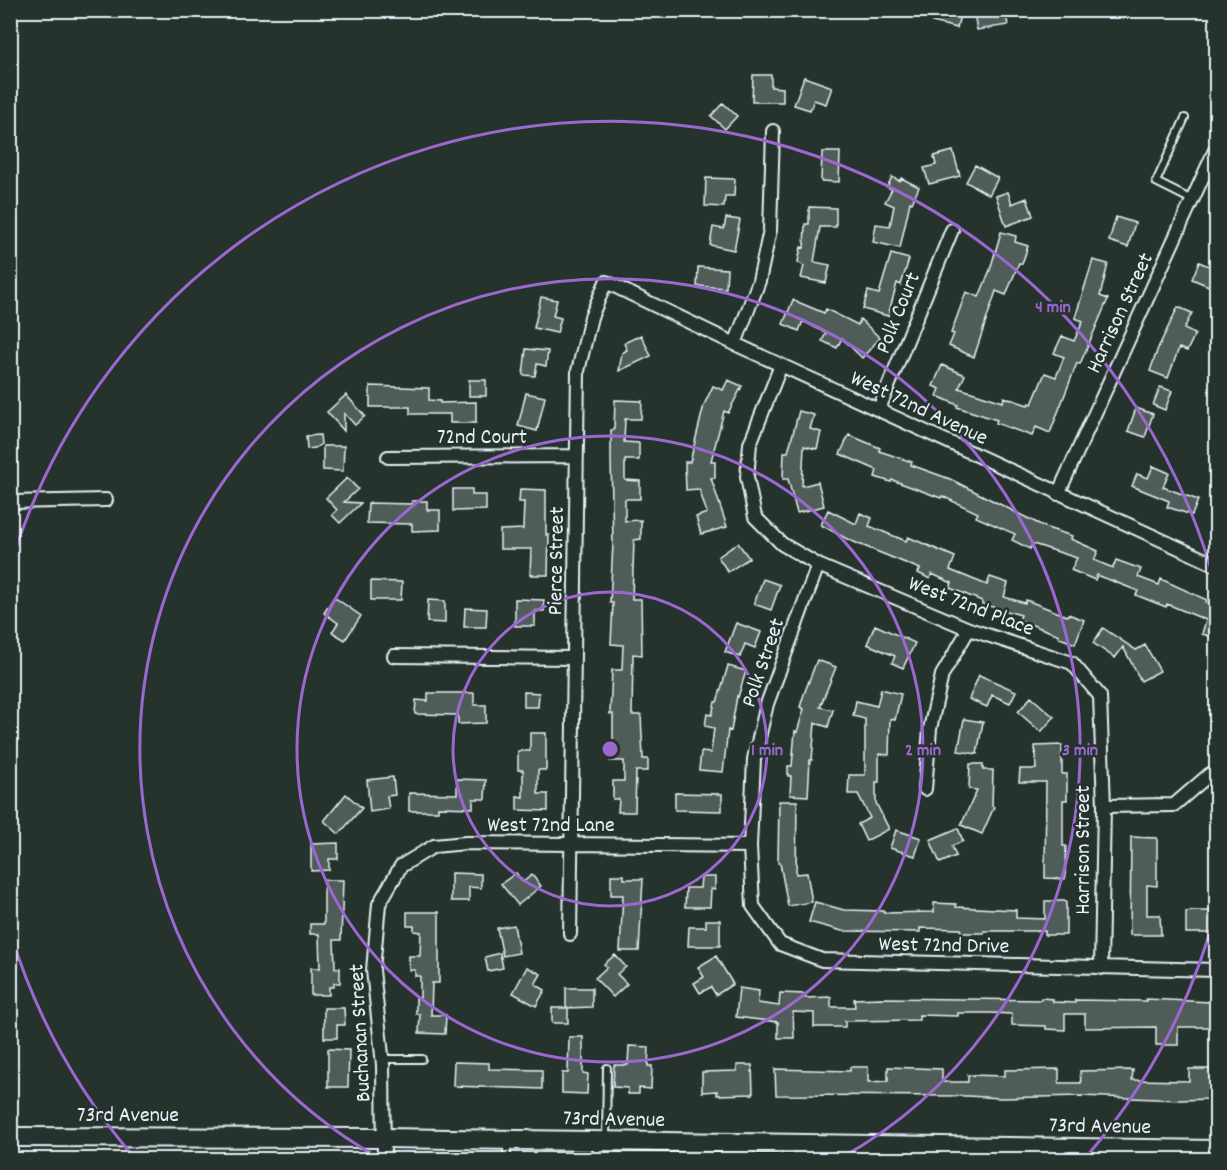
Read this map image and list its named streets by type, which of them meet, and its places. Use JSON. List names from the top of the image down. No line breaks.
{"streets":{"street":["Polk Court","Harrison Street","West 72nd Avenue","72nd Court","Pierce Street","West 72nd Place","Polk Street","West 72nd Lane","West 72nd Drive","Buchanan Street","73rd Avenue"]},"crossings":[["Polk Court","West 72nd Avenue"],["Harrison Street","West 72nd Avenue"],["Harrison Street","West 72nd Place"],["Harrison Street","West 72nd Drive"],["West 72nd Avenue","Pierce Street"],["72nd Court","Pierce Street"],["Pierce Street","West 72nd Lane"],["West 72nd Place","Polk Street"],["Polk Street","West 72nd Lane"],["Polk Street","West 72nd Drive"],["West 72nd Lane","West 72nd Drive"],["West 72nd Lane","Buchanan Street"],["Buchanan Street","73rd Avenue"]],"rings":["4 min","1 min","2 min","3 min"]}
